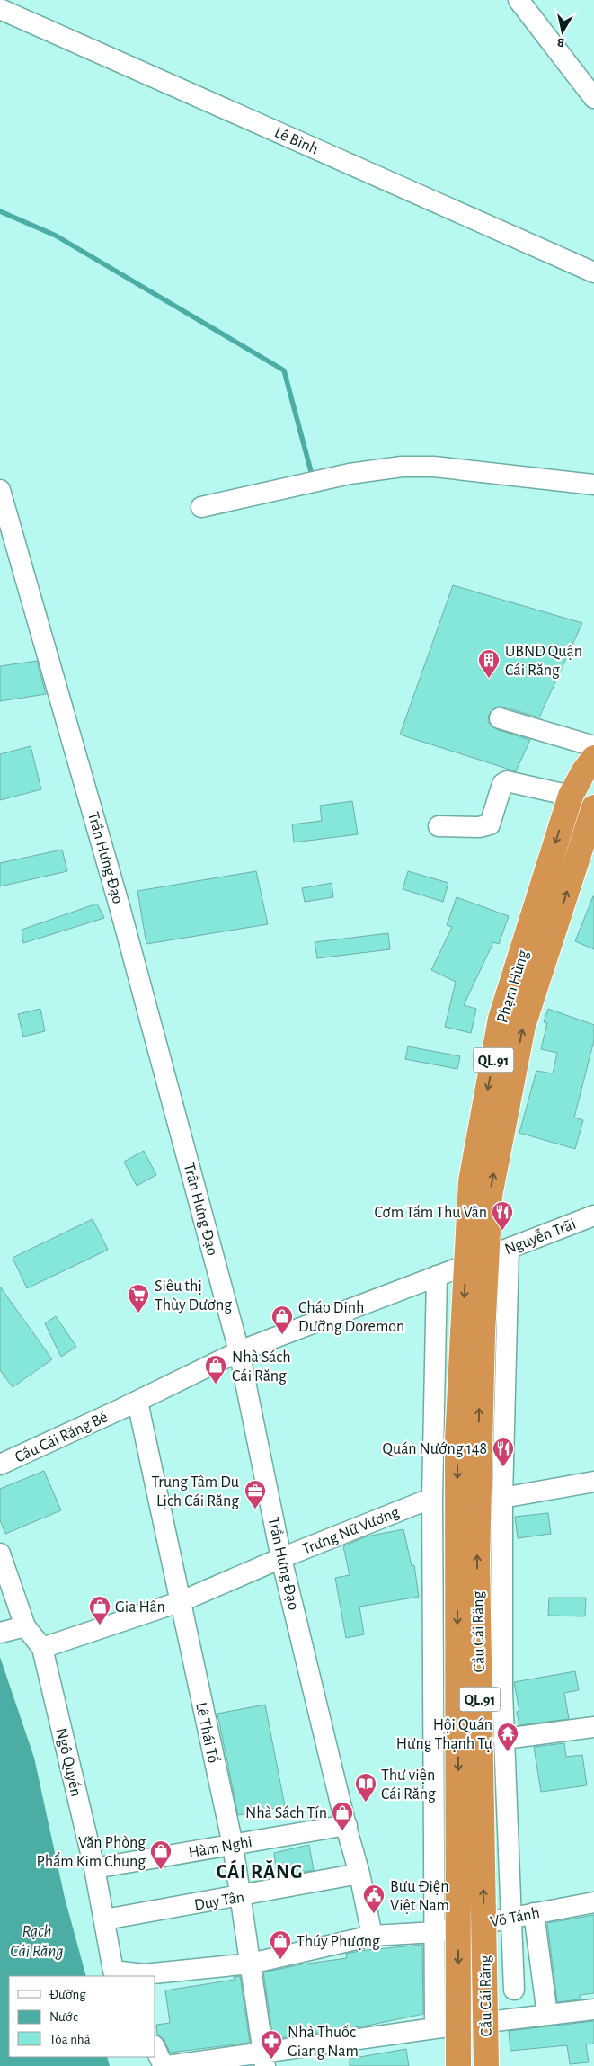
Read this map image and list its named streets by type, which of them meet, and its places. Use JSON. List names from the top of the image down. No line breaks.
{"streets":{"highway":["Phạm Hùng","QL.91","Cầu Cái Răng"],"street":["Lê Bình","Trần Hưng Đạo","Nguyễn Trãi","Cầu Cái Răng Bé","Trưng Nữ Vương","Lê Thái Tổ","Ngô Quyền","Hàm Nghi","Duy Tân","Võ Tánh"]},"crossings":[["Trần Hưng Đạo","Nguyễn Trãi"],["Trần Hưng Đạo","Trưng Nữ Vương"],["Trần Hưng Đạo","Hàm Nghi"],["Trần Hưng Đạo","Duy Tân"],["Trần Hưng Đạo","Võ Tánh"],["Phạm Hùng","Nguyễn Trãi"],["Phạm Hùng","Cầu Cái Răng"],["Nguyễn Trãi","Cầu Cái Răng Bé"],["Nguyễn Trãi","Lê Thái Tổ"],["Cầu Cái Răng Bé","Lê Thái Tổ"],["Trưng Nữ Vương","Lê Thái Tổ"],["Trưng Nữ Vương","Ngô Quyền"],["Lê Thái Tổ","Hàm Nghi"],["Lê Thái Tổ","Duy Tân"],["Lê Thái Tổ","Võ Tánh"],["Ngô Quyền","Hàm Nghi"],["Ngô Quyền","Duy Tân"],["Ngô Quyền","Võ Tánh"]],"districts":["CÁI RĂNG"],"water":["Rạch Cái Răng"],"places":{"building":["UBND Quận Cái Răng"],"restaurant":["Cơm Tấm Thu Vân","Quán Nướng 148"],"supermarket":["Siêu thị Thùy Dương"],"shop":["Cháo Dinh Dưỡng Doremon","Nhà Sách Cái Răng","Gia Hân","Nhà Sách Tín","Văn Phòng Phẩm Kim Chung","Thúy Phượng"],"office":["Trung Tâm Du Lịch Cái Răng"],"temple":["Hội Quán Hưng Thạnh Tự"],"library":["Thư viện Cái Răng"],"public building":["Bưu Điện Việt Nam"],"pharmacy":["Nhà Thuốc Giang Nam"]},"legend":["Đường","Nước","Tòa nhà"],"north":"bottom"}
